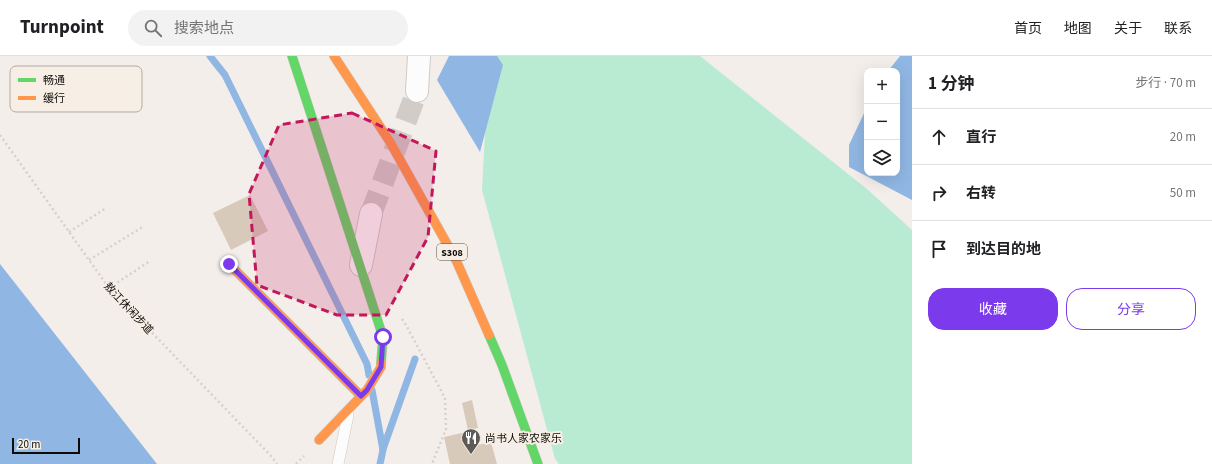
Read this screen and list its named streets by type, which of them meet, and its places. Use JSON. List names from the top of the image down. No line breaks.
{"streets":{"street":["S308"],"path":["敖江休闲步道"]},"places":{"restaurant":["尚书人家农家乐"]},"legend":["畅通","缓行"],"scale_bar":"20 m","page":{"header":"Turnpoint","search":"搜索地点","nav":["首页","地图","关于","联系"],"heading":["1 分钟","步行 · 70 m"],"map_buttons":["+","−"],"list":[["直行","20 m"],["右转","50 m"],"到达目的地"],"buttons":["收藏","分享"],"scale":"20 m"}}
